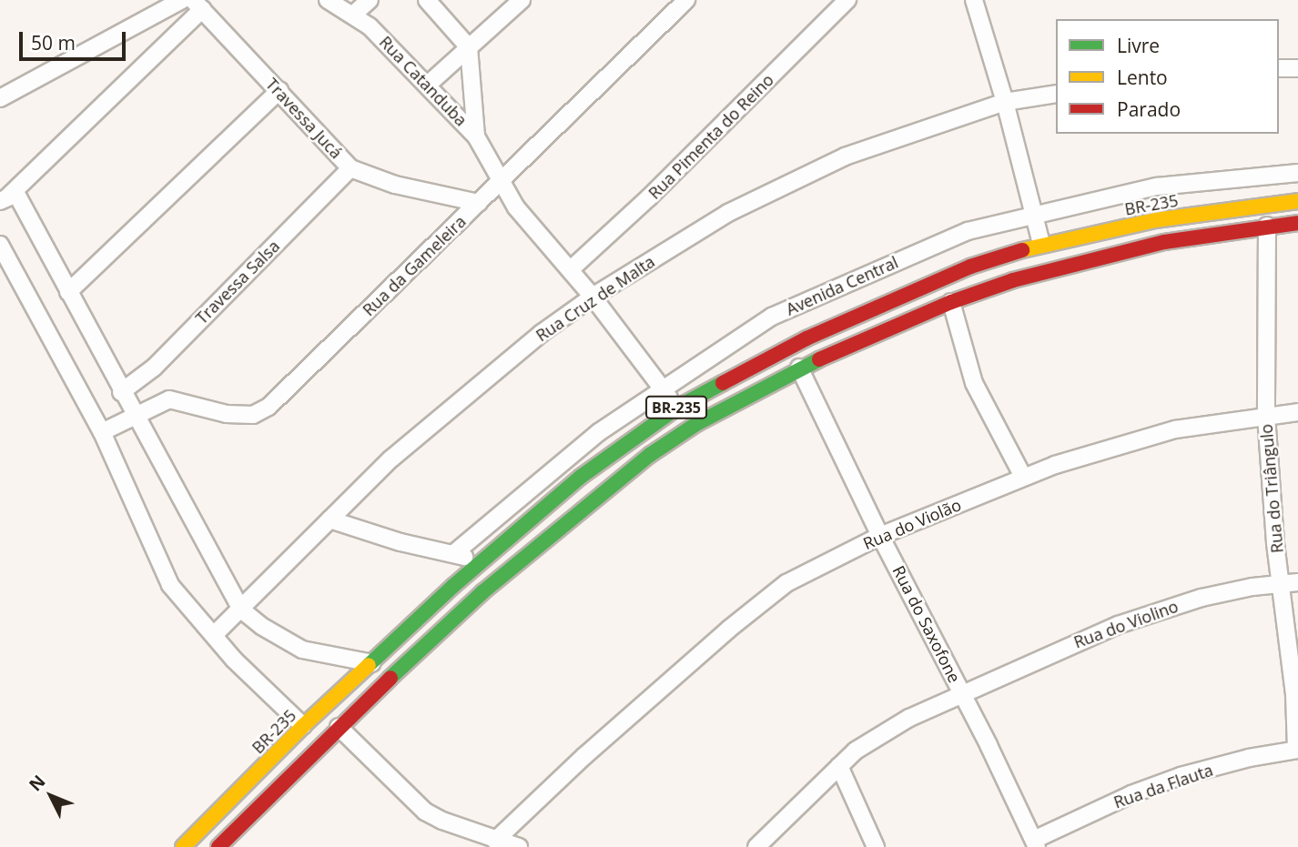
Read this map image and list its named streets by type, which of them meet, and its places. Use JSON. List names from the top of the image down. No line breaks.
{"streets":{"main road":["BR-235"],"street":["Rua Catanduba","Travessa Jucá","Rua Pimenta do Reino","Rua da Gameleira","Travessa Salsa","Avenida Central","Rua Cruz de Malta","Rua do Triângulo","Rua do Violão","Rua do Saxofone","Rua do Violino","Rua da Flauta"]},"crossings":[["Rua Catanduba","Rua da Gameleira"],["Travessa Jucá","Rua da Gameleira"],["Travessa Jucá","Travessa Salsa"],["BR-235","Rua do Triângulo"],["BR-235","Rua do Saxofone"],["Rua do Triângulo","Rua do Violão"],["Rua do Triângulo","Rua do Violino"],["Rua do Triângulo","Rua da Flauta"],["Rua do Violão","Rua do Saxofone"],["Rua do Saxofone","Rua do Violino"],["Rua do Saxofone","Rua da Flauta"]],"legend":["Livre","Lento","Parado"],"scale_bar":"50 m","north":"top left"}
